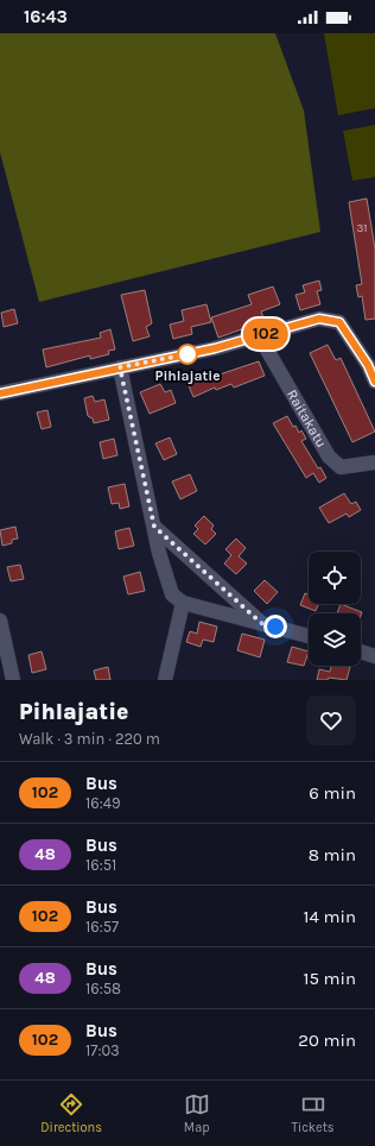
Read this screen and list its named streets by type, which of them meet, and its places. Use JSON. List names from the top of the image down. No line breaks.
{"streets":{"street":["Raitakatu"]},"places":["Pihlajatie"],"lines":["bus line 102"],"house_numbers":["31"],"page":{"status":"16:43","on_map":"102","heading":["Pihlajatie","Walk · 3 min · 220 m"],"list":[{"mark":"102","name":"Bus","note":"16:49","value":"6 min"},{"mark":"48","name":"Bus","note":"16:51","value":"8 min"},{"mark":"102","name":"Bus","note":"16:57","value":"14 min"},{"mark":"48","name":"Bus","note":"16:58","value":"15 min"},{"mark":"102","name":"Bus","note":"17:03","value":"20 min"}],"tabs":["Directions","Map","Tickets"]}}
